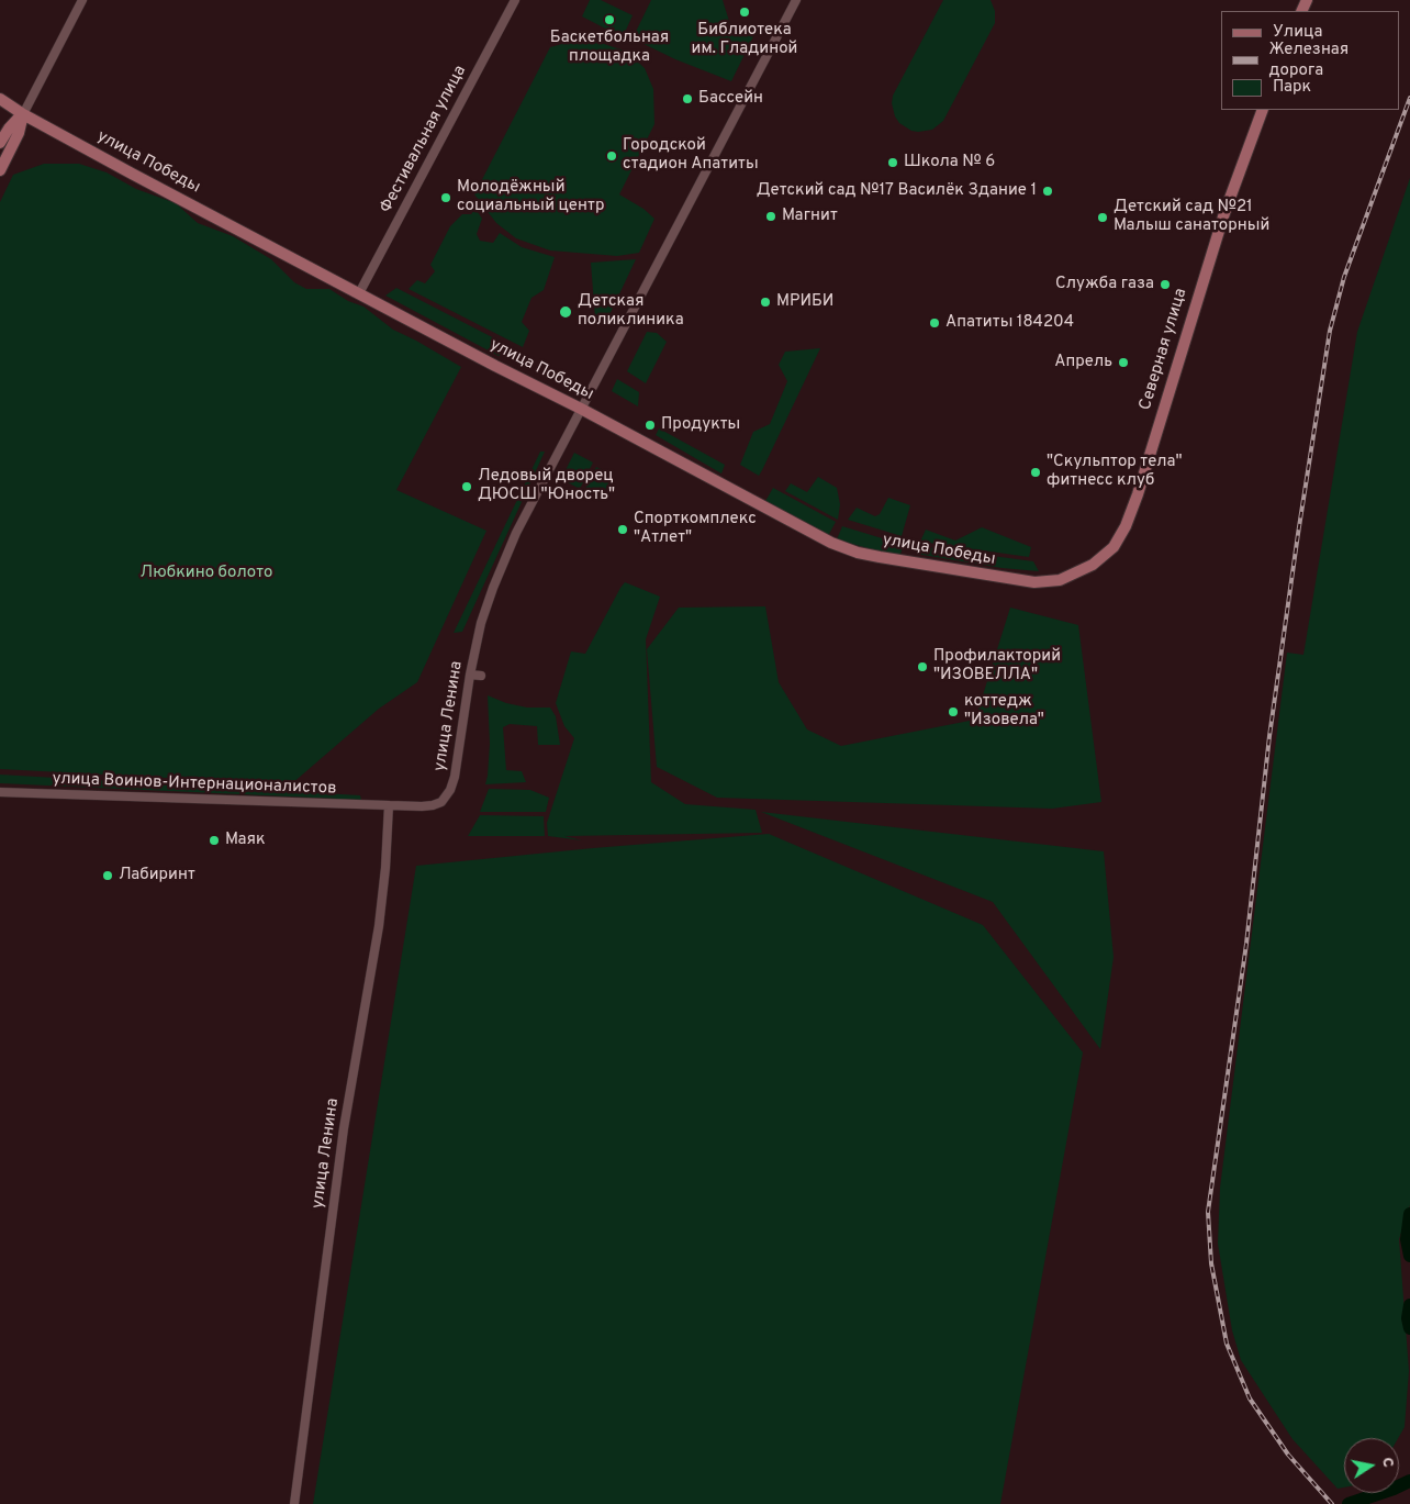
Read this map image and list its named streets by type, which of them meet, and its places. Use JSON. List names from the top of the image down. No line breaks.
{"streets":{"main road":["улица Победы","Северная улица"],"street":["Фестивальная улица","улица Ленина","улица Воинов-Интернационалистов"]},"crossings":[["Фестивальная улица","улица Победы"],["улица Победы","Северная улица"],["улица Победы","улица Ленина"],["улица Ленина","улица Воинов-Интернационалистов"]],"parks":["Любкино болото"],"places":["Библиотека им. Гладиной","Баскетбольная площадка","Бассейн","Городской стадион Апатиты","Школа № 6","Детский сад №17 Василёк Здание 1","Молодёжный социальный центр","Магнит","Детский сад №21 Малыш санаторный","Служба газа","МРИБИ","Детская поликлиника","Апатиты 184204","Апрель","Продукты","\"Скульптор тела\" фитнесс клуб","Ледовый дворец ДЮСШ \"Юность\"","Спорткомплекс \"Атлет\"","Профилакторий \"ИЗОВЕЛЛА\"","коттедж \"Изовела\"","Маяк","Лабиринт"],"legend":["Улица","Железная дорога","Парк"],"north":"right"}
